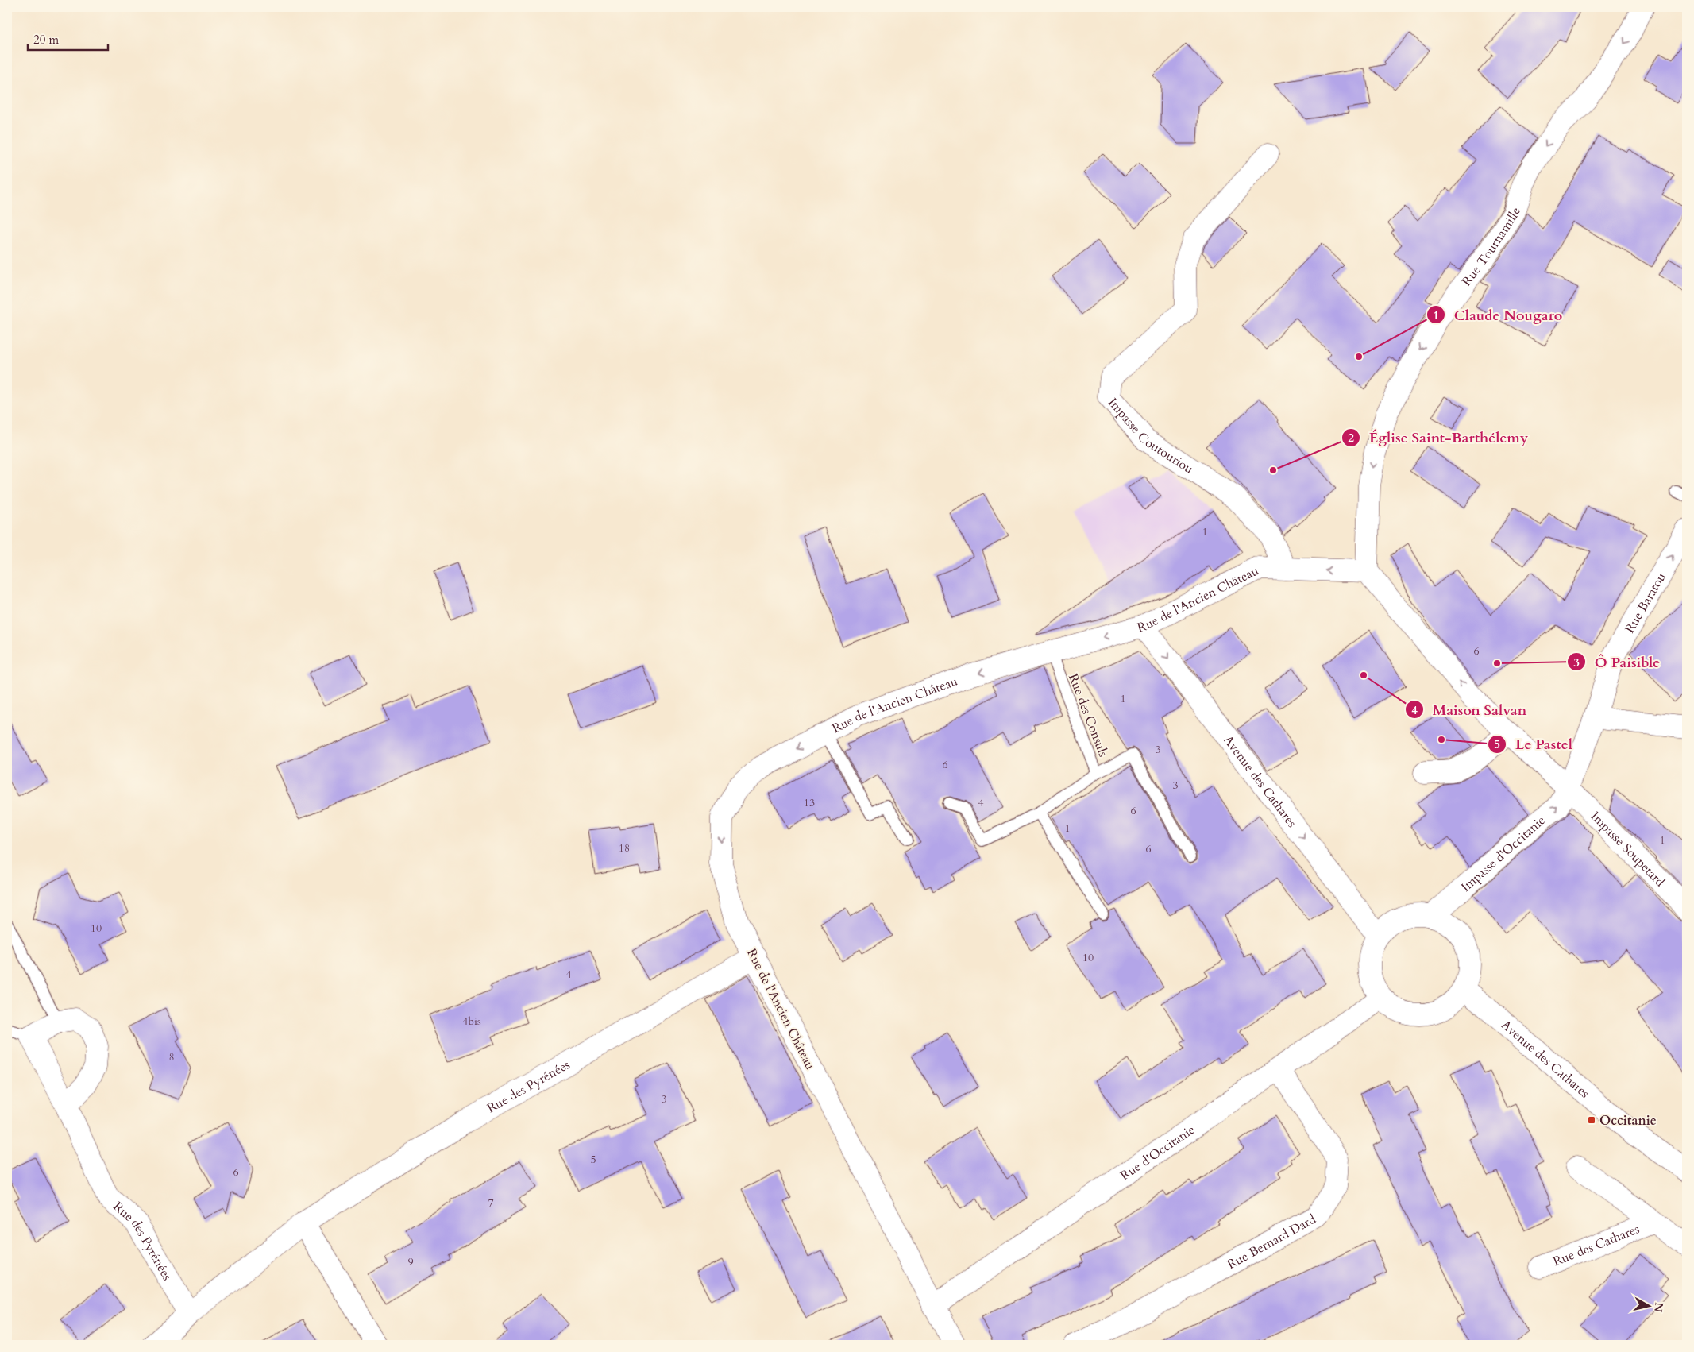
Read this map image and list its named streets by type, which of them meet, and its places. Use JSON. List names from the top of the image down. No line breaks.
{"streets":{"street":["Rue Tournamille","Impasse Coutouriou","Rue de l'Ancien Château","Rue Baratou","Avenue des Cathares","Impasse Soupetard","Impasse d'Occitanie","Rue des Pyrénées","Rue d'Occitanie","Rue Bernard Dard","Rue des Cathares"],"lane":["Rue des Consuls"]},"crossings":[["Rue Tournamille","Rue de l'Ancien Château"],["Impasse Coutouriou","Rue de l'Ancien Château"],["Rue de l'Ancien Château","Rue des Consuls"],["Rue de l'Ancien Château","Avenue des Cathares"],["Rue de l'Ancien Château","Rue des Pyrénées"],["Rue de l'Ancien Château","Rue d'Occitanie"],["Rue Baratou","Impasse Soupetard"],["Rue Baratou","Impasse d'Occitanie"],["Avenue des Cathares","Impasse d'Occitanie"],["Avenue des Cathares","Rue d'Occitanie"],["Impasse Soupetard","Impasse d'Occitanie"],["Impasse d'Occitanie","Rue d'Occitanie"],["Rue d'Occitanie","Rue Bernard Dard"]],"one_way":["Rue Tournamille","Rue de l'Ancien Château","Rue Baratou","Avenue des Cathares"],"places":{"other":["Claude Nougaro","Église Saint-Barthélemy","Ô Paisible","Maison Salvan","Le Pastel"],"transit":["Occitanie"]},"house_numbers":["1","6","1","3","6","3","13","4","6","1","1","18","6","10","10","4","4bis","8","3","5","6","7","9"],"scale_bar":"20 m","north":"right"}
